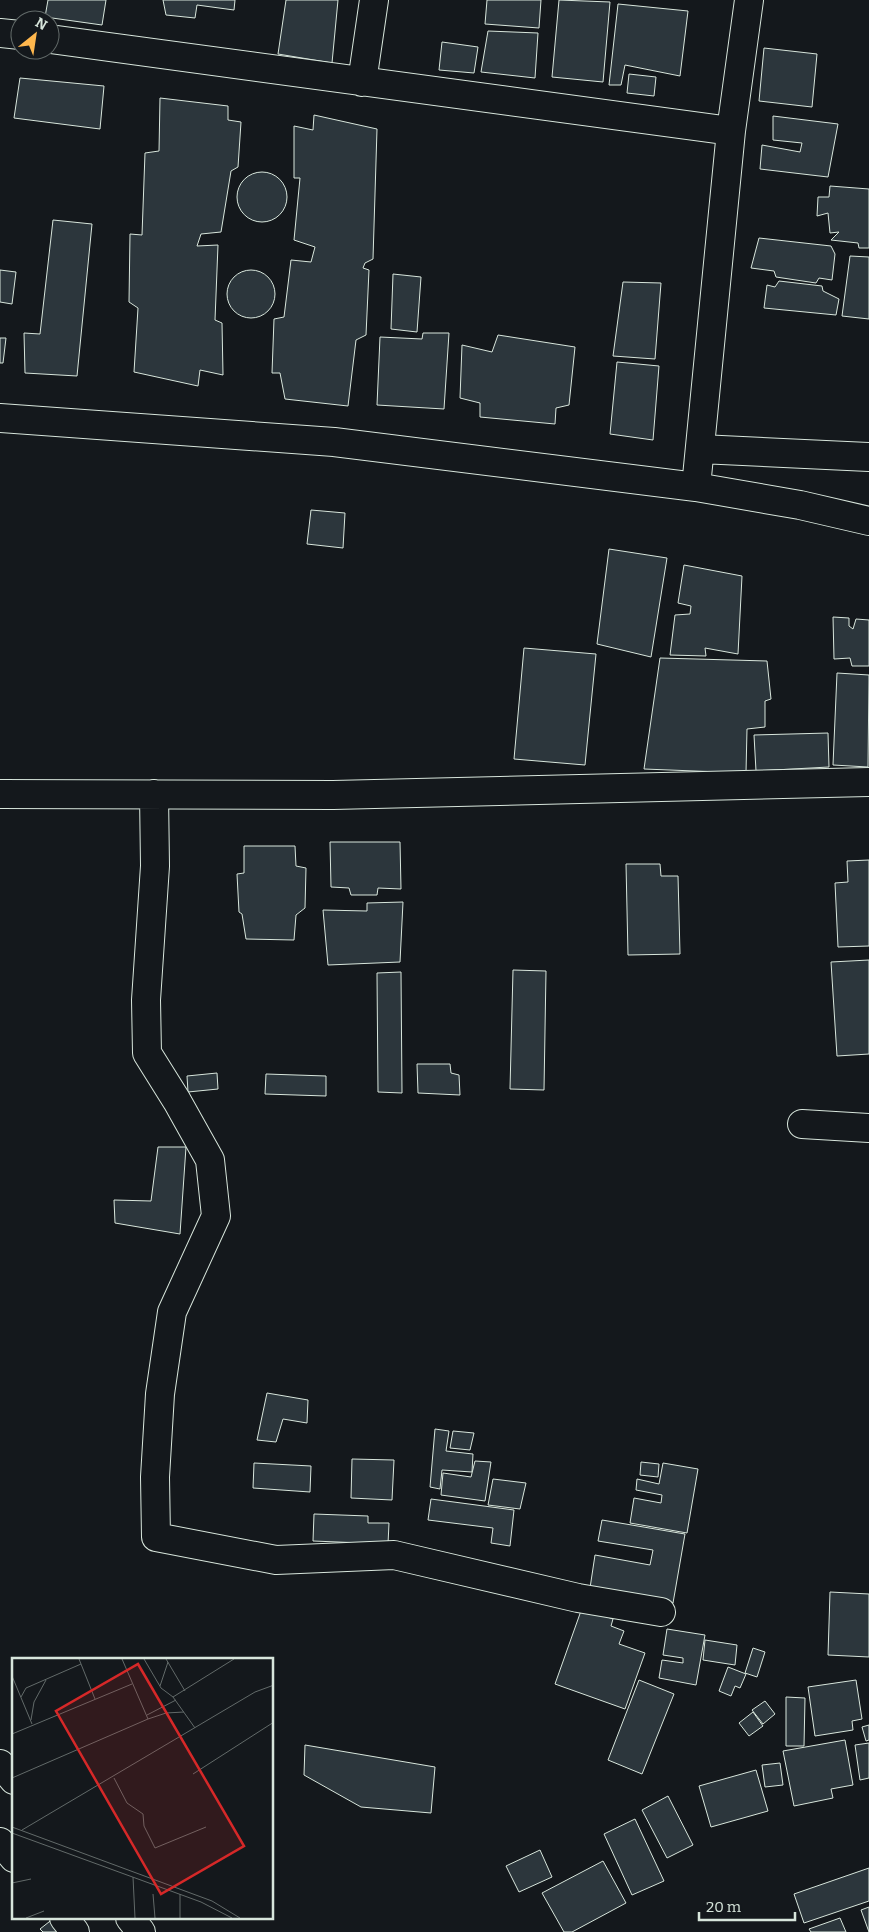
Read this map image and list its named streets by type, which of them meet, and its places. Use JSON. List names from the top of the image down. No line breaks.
{"scale_bar":"20 m","north":"top right"}
